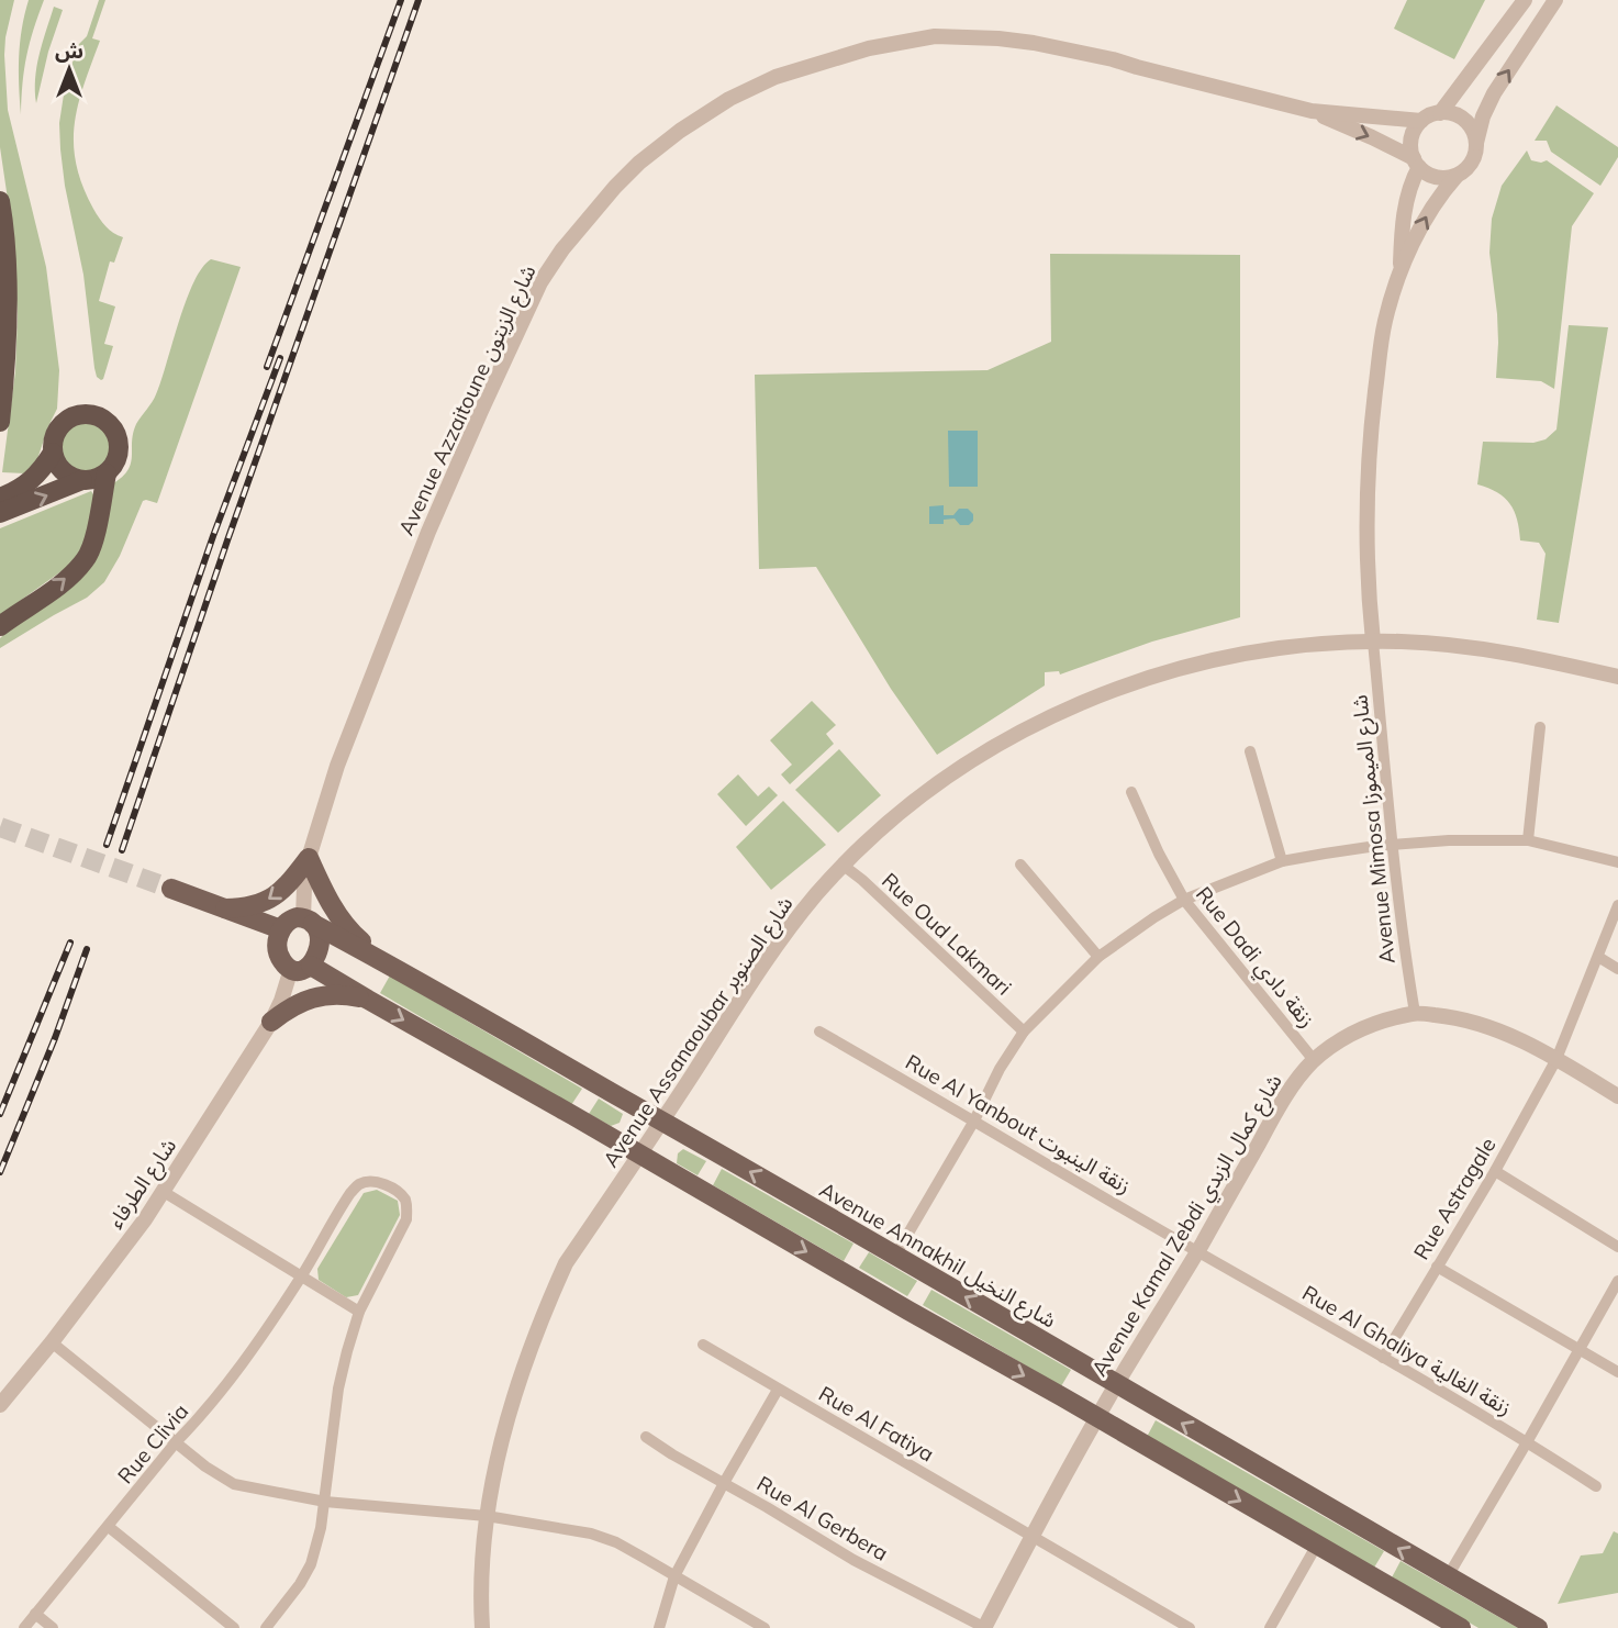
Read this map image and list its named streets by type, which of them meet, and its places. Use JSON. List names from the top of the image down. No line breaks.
{"streets":{"main road":["Avenue Annakhil شارع النخيل"],"street":["Avenue Azzaitoune شارع الزيتون","Avenue Mimosa شارع الميموزا","Rue Oud Lakmari","Rue Dadi زنقة دادي","Avenue Assanaoubar شارع الصنوبر","Rue Al Yanbout زنقة الينبوت","شارع الطرفاء","Rue Astragale","Avenue Kamal Zebdi شارع كمال الزبدي","Rue Al Ghaliya زنقة الغالية","Rue Al Fatiya","Rue Clivia","Rue Al Gerbera"]},"crossings":[["Avenue Azzaitoune شارع الزيتون","شارع الطرفاء"],["Avenue Azzaitoune شارع الزيتون","Avenue Annakhil شارع النخيل"],["Avenue Mimosa شارع الميموزا","Avenue Assanaoubar شارع الصنوبر"],["Avenue Mimosa شارع الميموزا","Avenue Kamal Zebdi شارع كمال الزبدي"],["Rue Oud Lakmari","Avenue Assanaoubar شارع الصنوبر"],["Rue Dadi زنقة دادي","Avenue Kamal Zebdi شارع كمال الزبدي"],["Avenue Assanaoubar شارع الصنوبر","Avenue Annakhil شارع النخيل"],["Rue Al Yanbout زنقة الينبوت","Avenue Kamal Zebdi شارع كمال الزبدي"],["Rue Al Yanbout زنقة الينبوت","Rue Al Ghaliya زنقة الغالية"],["شارع الطرفاء","Avenue Annakhil شارع النخيل"],["Rue Astragale","Avenue Kamal Zebdi شارع كمال الزبدي"],["Rue Astragale","Rue Al Ghaliya زنقة الغالية"],["Avenue Kamal Zebdi شارع كمال الزبدي","Avenue Annakhil شارع النخيل"],["Avenue Kamal Zebdi شارع كمال الزبدي","Rue Al Ghaliya زنقة الغالية"],["Avenue Kamal Zebdi شارع كمال الزبدي","Rue Al Fatiya"],["Avenue Kamal Zebdi شارع كمال الزبدي","Rue Al Gerbera"]],"north":"top"}
